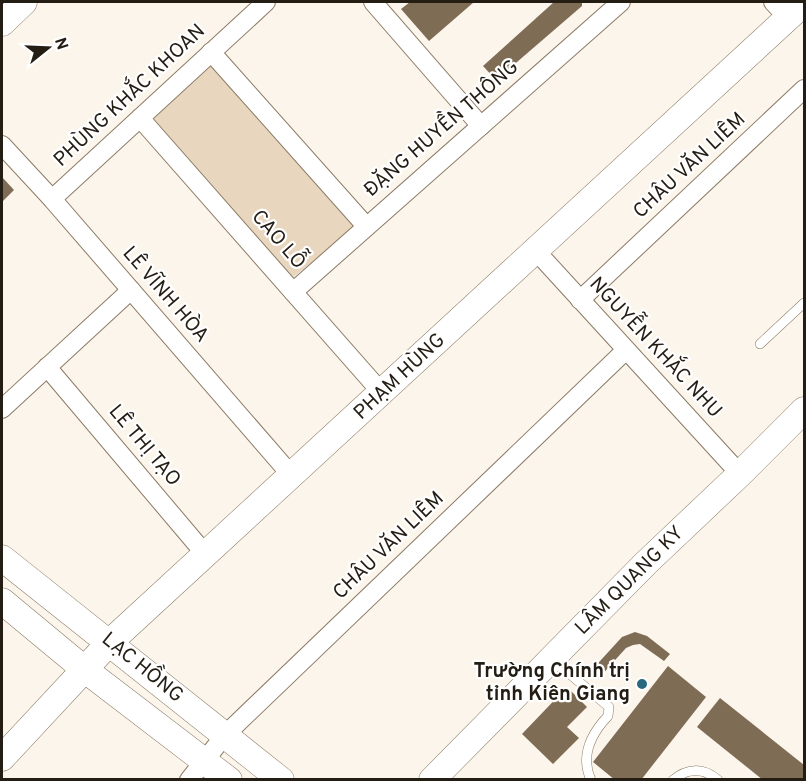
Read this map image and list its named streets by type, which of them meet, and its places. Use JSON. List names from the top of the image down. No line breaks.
{"streets":{"street":["PHÙNG KHẮC KHOAN","ĐẶNG HUYỀN THÔNG","CHÂU VĂN LIÊM","CAO LỖ","LÊ VĨNH HÒA","NGUYỄN KHẮC NHU","PHẠM HÙNG","LÊ THỊ TẠO","LÂM QUANG KY","LẠC HỒNG"]},"crossings":[["PHÙNG KHẮC KHOAN","CAO LỖ"],["PHÙNG KHẮC KHOAN","LÊ VĨNH HÒA"],["ĐẶNG HUYỀN THÔNG","CAO LỖ"],["CHÂU VĂN LIÊM","NGUYỄN KHẮC NHU"],["CHÂU VĂN LIÊM","LẠC HỒNG"],["CAO LỖ","PHẠM HÙNG"],["LÊ VĨNH HÒA","PHẠM HÙNG"],["NGUYỄN KHẮC NHU","PHẠM HÙNG"],["NGUYỄN KHẮC NHU","LÂM QUANG KY"],["PHẠM HÙNG","LÊ THỊ TẠO"],["PHẠM HÙNG","LẠC HỒNG"]],"places":["Trường Chính trị tỉnh Kiên Giang"],"north":"right"}
